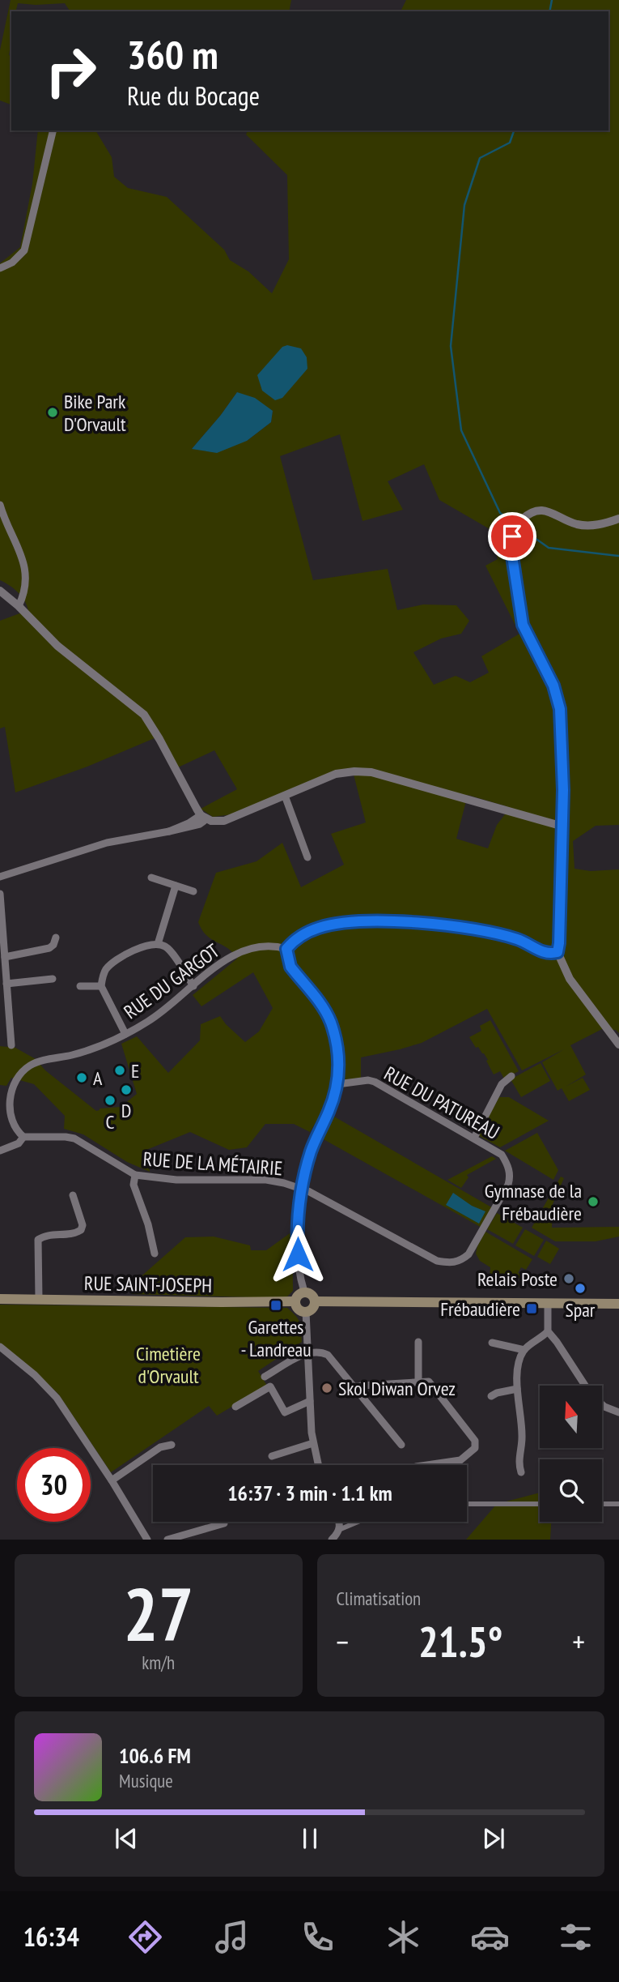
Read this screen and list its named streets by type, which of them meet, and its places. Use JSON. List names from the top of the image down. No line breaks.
{"streets":{"main road":["RUE SAINT-JOSEPH"],"street":["RUE DU GARGOT","RUE DU PATUREAU","RUE DE LA MÉTAIRIE"]},"crossings":[["RUE DU GARGOT","RUE DE LA MÉTAIRIE"],["RUE DU PATUREAU","RUE DE LA MÉTAIRIE"]],"parks":["Cimetière d'Orvault"],"places":{"other":["Bike Park D'Orvault","E","A","D","C","Gymnase de la Frébaudière","Relais Poste","Spar","Skol Diwan Orvez"],"transit":["Garettes - Landreau","Frébaudière"]},"north":"top","page":{"turn":["360 m","Rue du Bocage"],"limit":"30","trip":"16:37 · 3 min · 1.1 km","tile":[["27","km/h"],"Climatisation"],"heat":["−","21.5°","+"],"song":["106.6 FM","Musique"],"tabs":"16:34"}}
